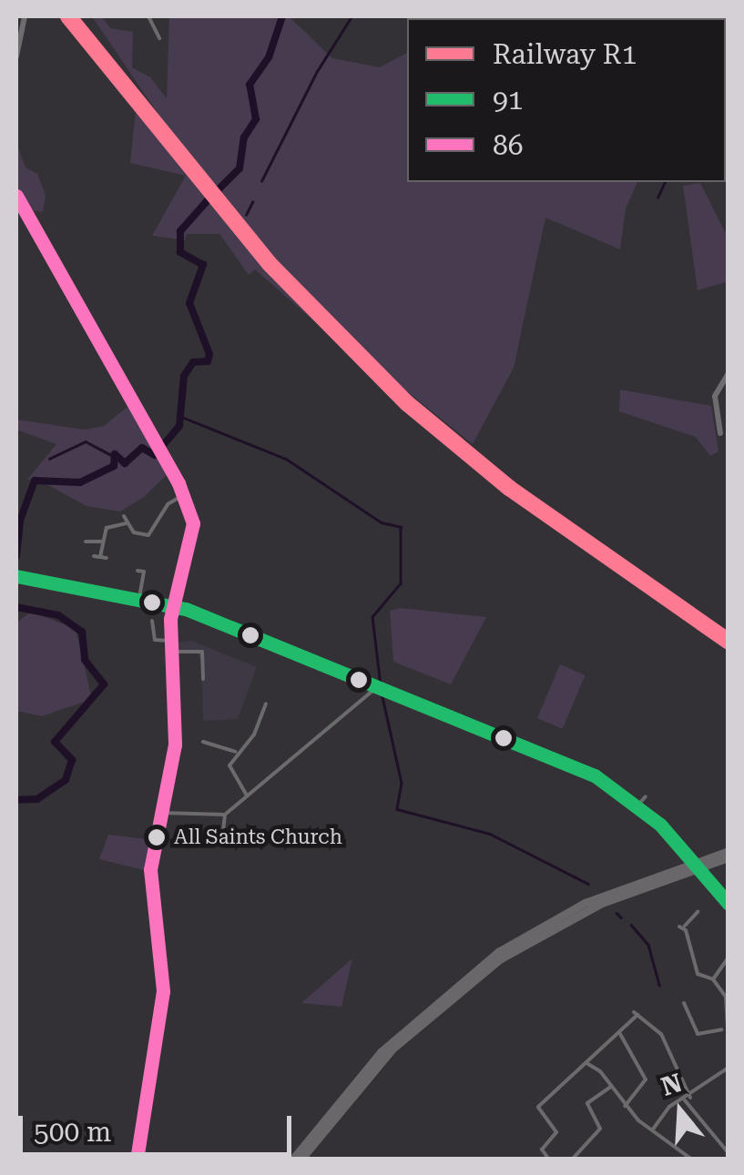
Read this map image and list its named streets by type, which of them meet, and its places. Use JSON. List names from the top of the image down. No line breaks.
{"places":["All Saints Church"],"lines":["rail line R1","transit line 86","transit line 91"],"legend":["Railway R1","91","86"],"scale_bar":"500 m","north":"top"}
